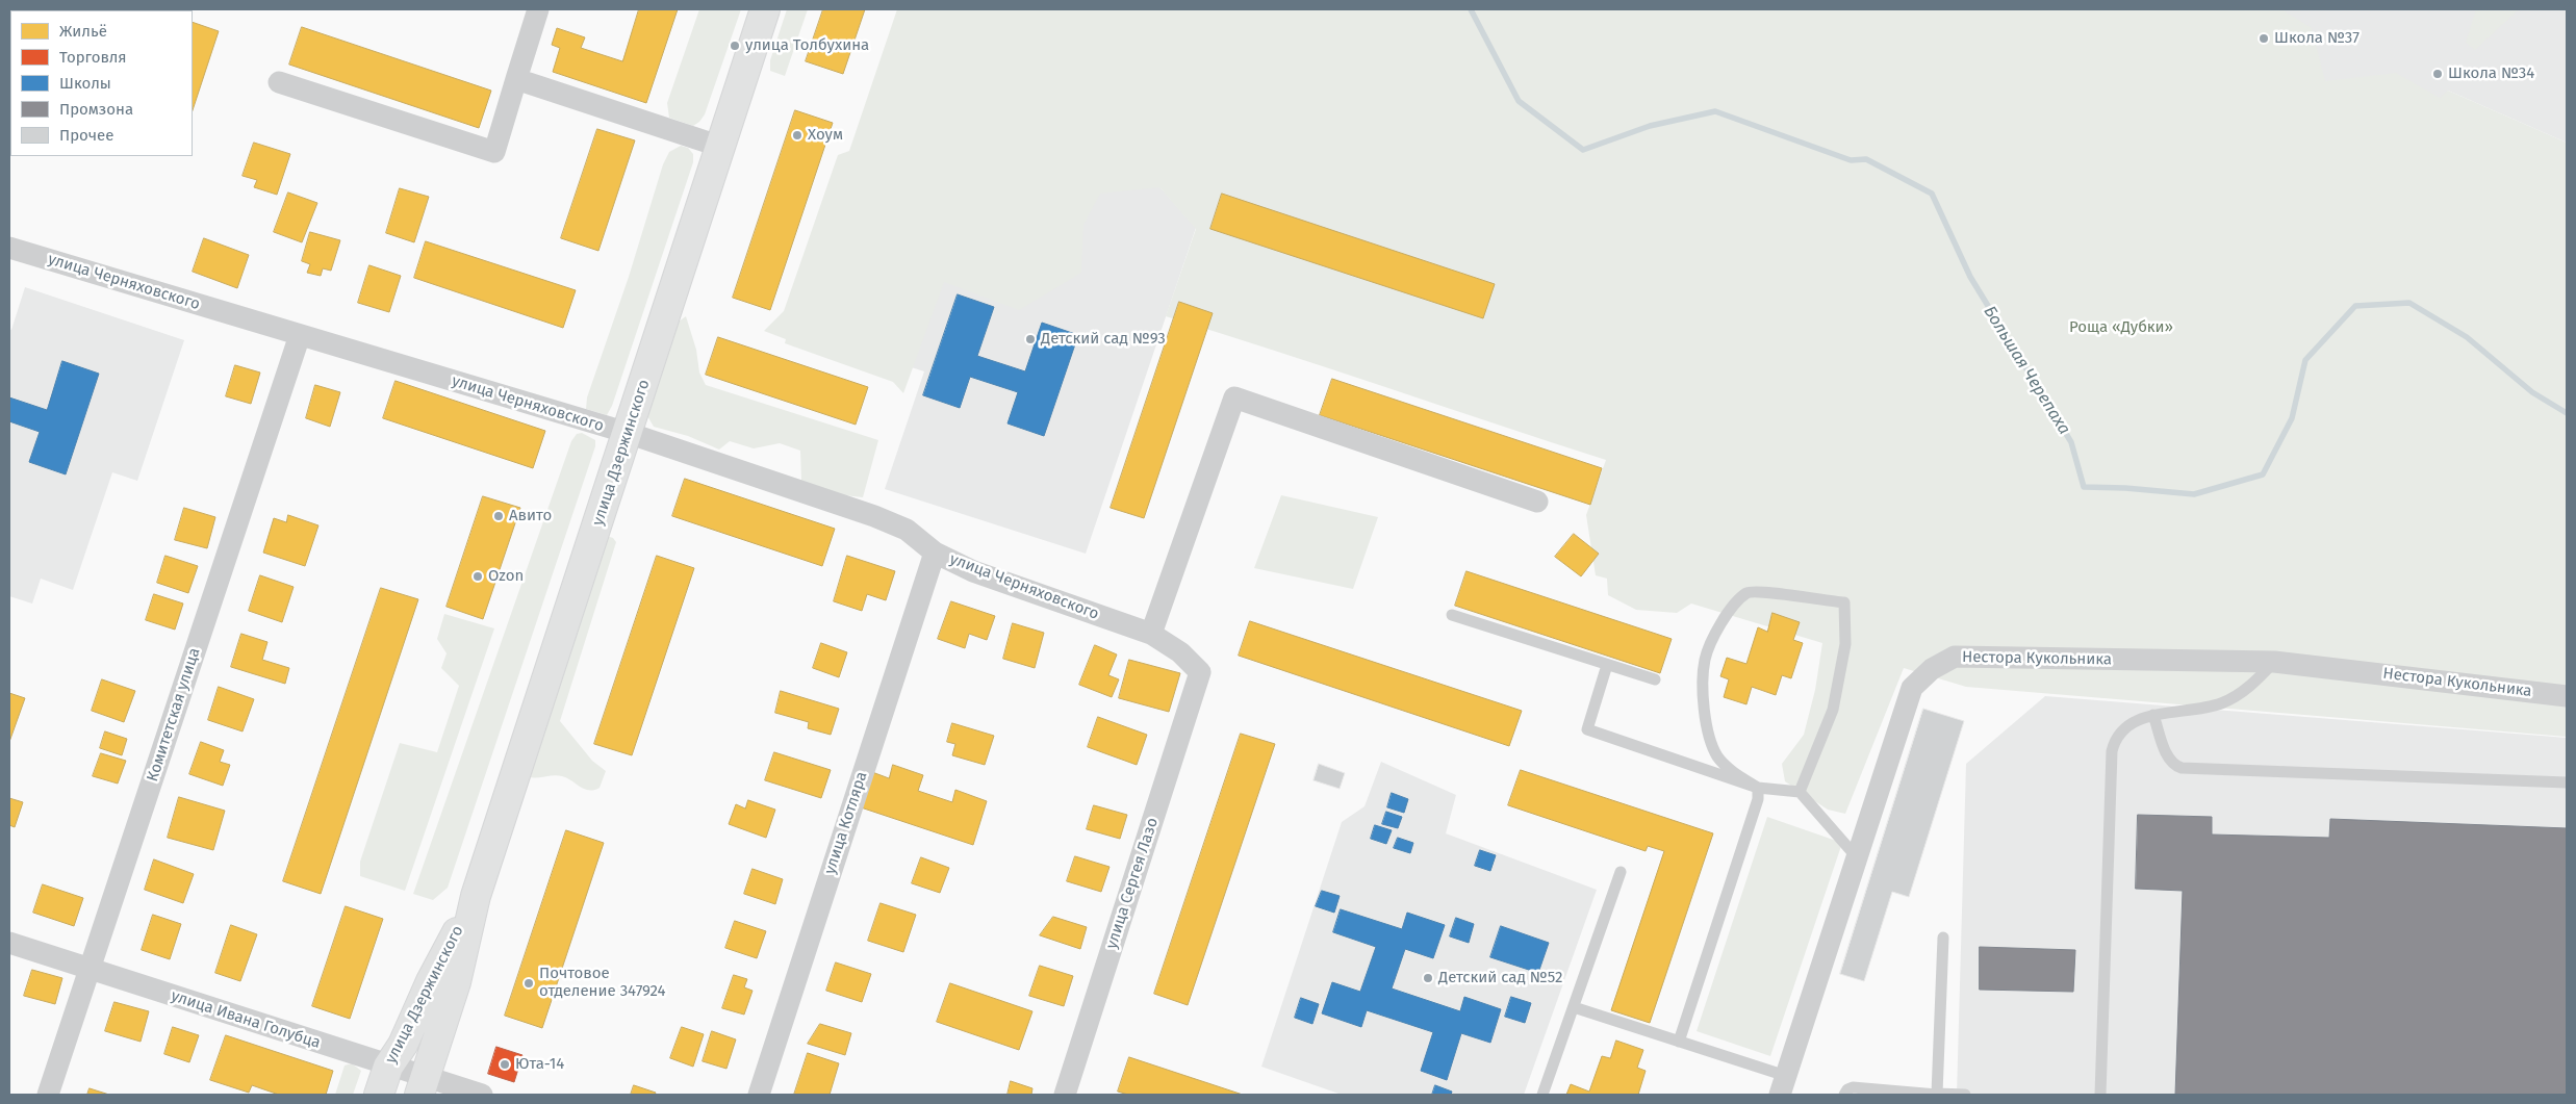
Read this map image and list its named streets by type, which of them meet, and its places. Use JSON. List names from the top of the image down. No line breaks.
{"streets":{"main road":["улица Дзержинского"],"street":["улица Черняховского","Нестора Кукольника","Комитетская улица","улица Котляра","улица Сергея Лазо","улица Ивана Голубца"]},"crossings":[["улица Черняховского","улица Дзержинского"],["улица Черняховского","Комитетская улица"],["улица Черняховского","улица Котляра"],["улица Черняховского","улица Сергея Лазо"],["улица Дзержинского","улица Ивана Голубца"],["Комитетская улица","улица Ивана Голубца"]],"water":["Большая Черепаха"],"parks":["Роща «Дубки»"],"places":["Школа №37","улица Толбухина","Школа №34","Хоум","Детский сад №93","Авито","Ozon","Детский сад №52","Почтовое отделение 347924","Юта-14"],"legend":["Жильё","Торговля","Школы","Промзона","Прочее"]}
